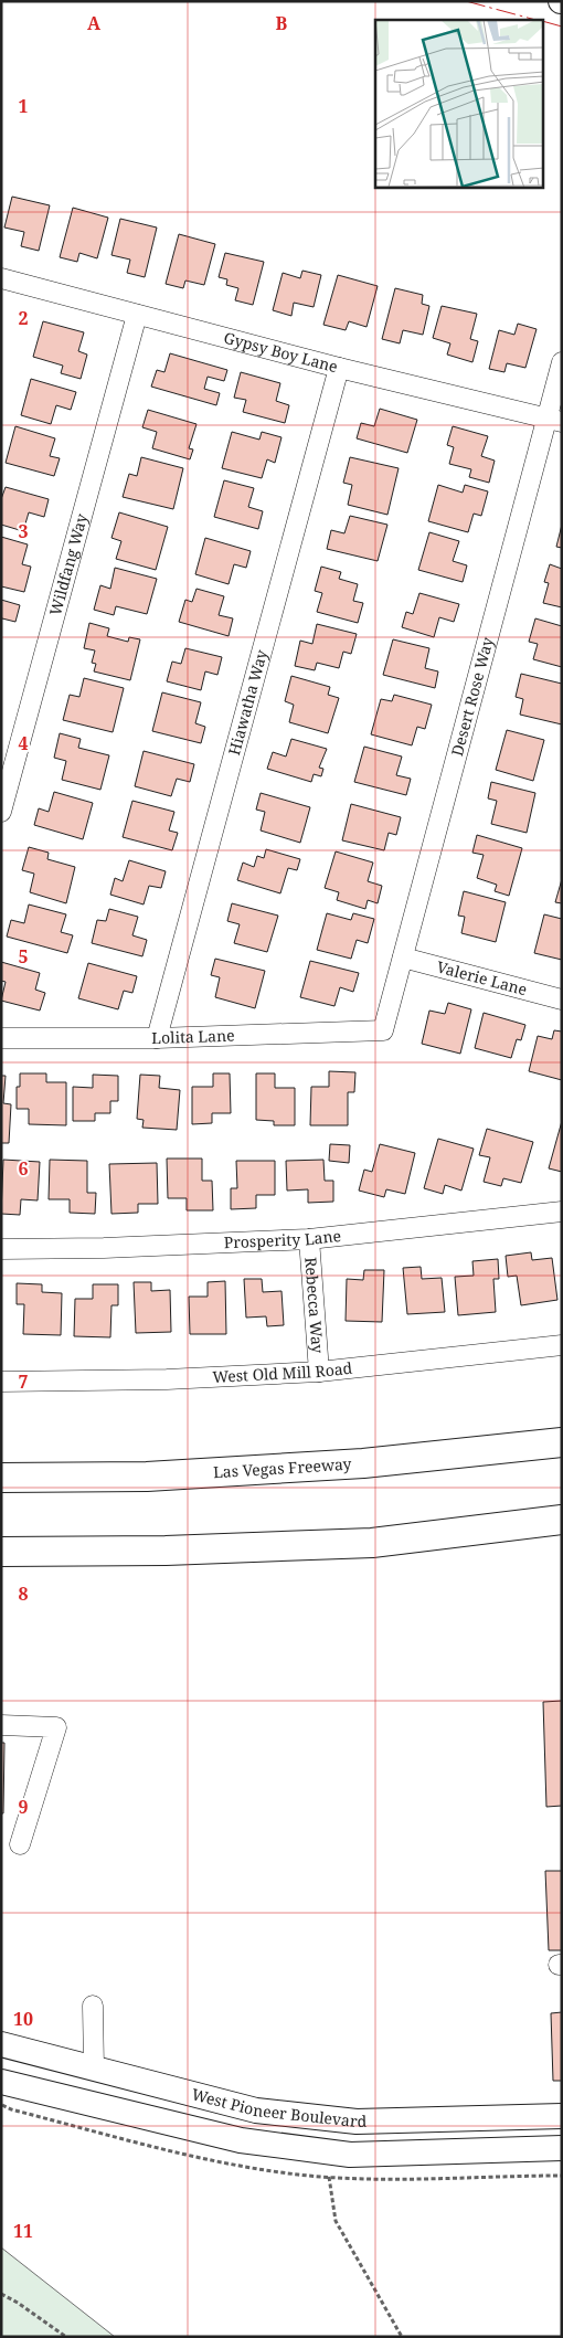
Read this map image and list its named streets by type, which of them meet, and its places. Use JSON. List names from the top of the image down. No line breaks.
{"streets":{"highway":["Las Vegas Freeway"],"main road":["West Pioneer Boulevard"],"street":["Gypsy Boy Lane","Wildfang Way","Desert Rose Way","Hiawatha Way","Valerie Lane","Lolita Lane","Prosperity Lane","Rebecca Way","West Old Mill Road"]},"crossings":[["Gypsy Boy Lane","Wildfang Way"],["Gypsy Boy Lane","Desert Rose Way"],["Gypsy Boy Lane","Hiawatha Way"],["Desert Rose Way","Valerie Lane"],["Desert Rose Way","Lolita Lane"],["Hiawatha Way","Lolita Lane"],["Prosperity Lane","Rebecca Way"],["Rebecca Way","West Old Mill Road"]],"grid":{"columns":["A","B"],"rows":["1","2","3","4","5","6","7","8","9","10","11"]}}
